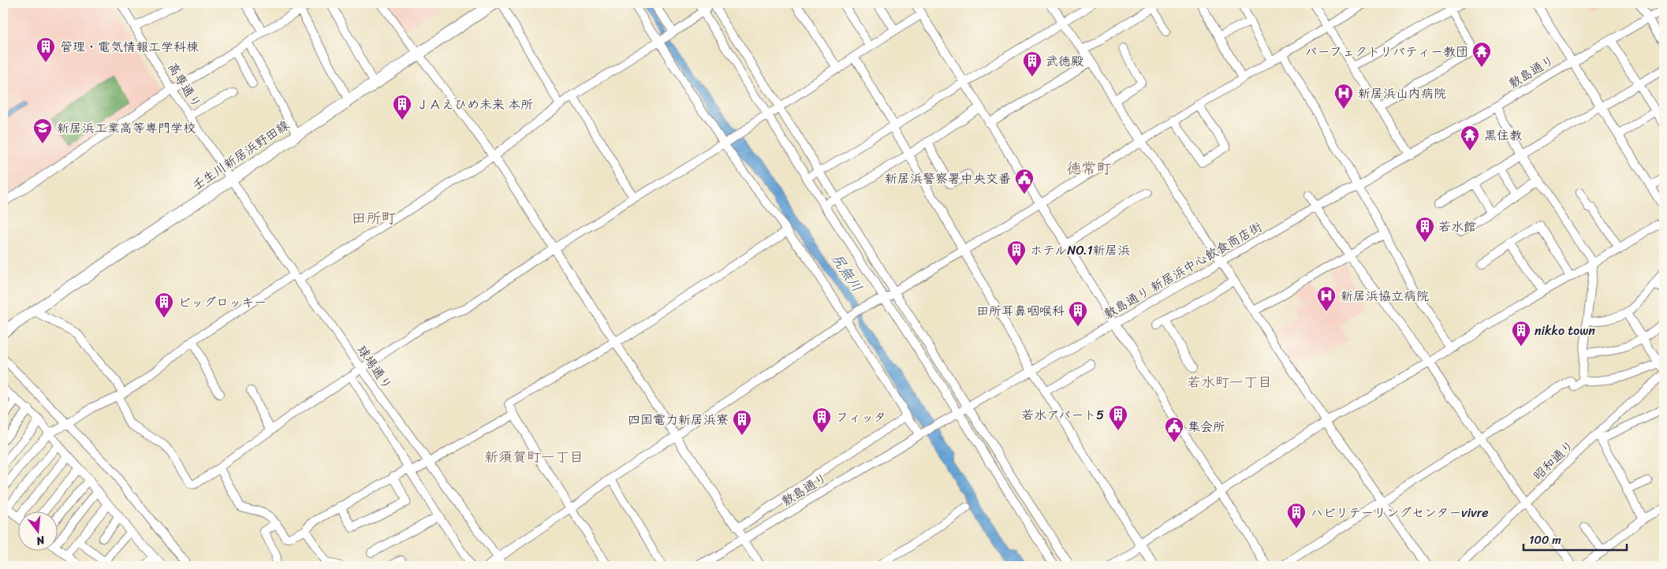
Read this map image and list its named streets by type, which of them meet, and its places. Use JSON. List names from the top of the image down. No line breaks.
{"streets":{"main road":["壬生川新居浜野田線"],"street":["敷島通り","高専通り","敷島通り 新居浜中心飲食商店街","球場通り","昭和通り"]},"crossings":[["敷島通り","敷島通り 新居浜中心飲食商店街"],["高専通り","壬生川新居浜野田線"],["高専通り","球場通り"],["壬生川新居浜野田線","球場通り"]],"districts":["徳常町","田所町","若水町一丁目","新須賀町一丁目"],"water":["尻無川"],"places":{"building":["管理・電気情報工学科棟","武徳殿","ＪＡえひめ未来 本所","若水館","ホテルNO.1新居浜","ビッグロッキー","田所耳鼻咽喉科","nikko town","若水アパート5","フィッタ","四国電力新居浜寮","ハビリテーリングセンターvivre"],"temple":["パーフェクトリバティー教団","黒住教"],"hospital":["新居浜山内病院","新居浜協立病院"],"school or university":["新居浜工業高等専門学校"],"public building":["新居浜警察署中央交番","集会所"]},"scale_bar":"100 m","north":"bottom"}
